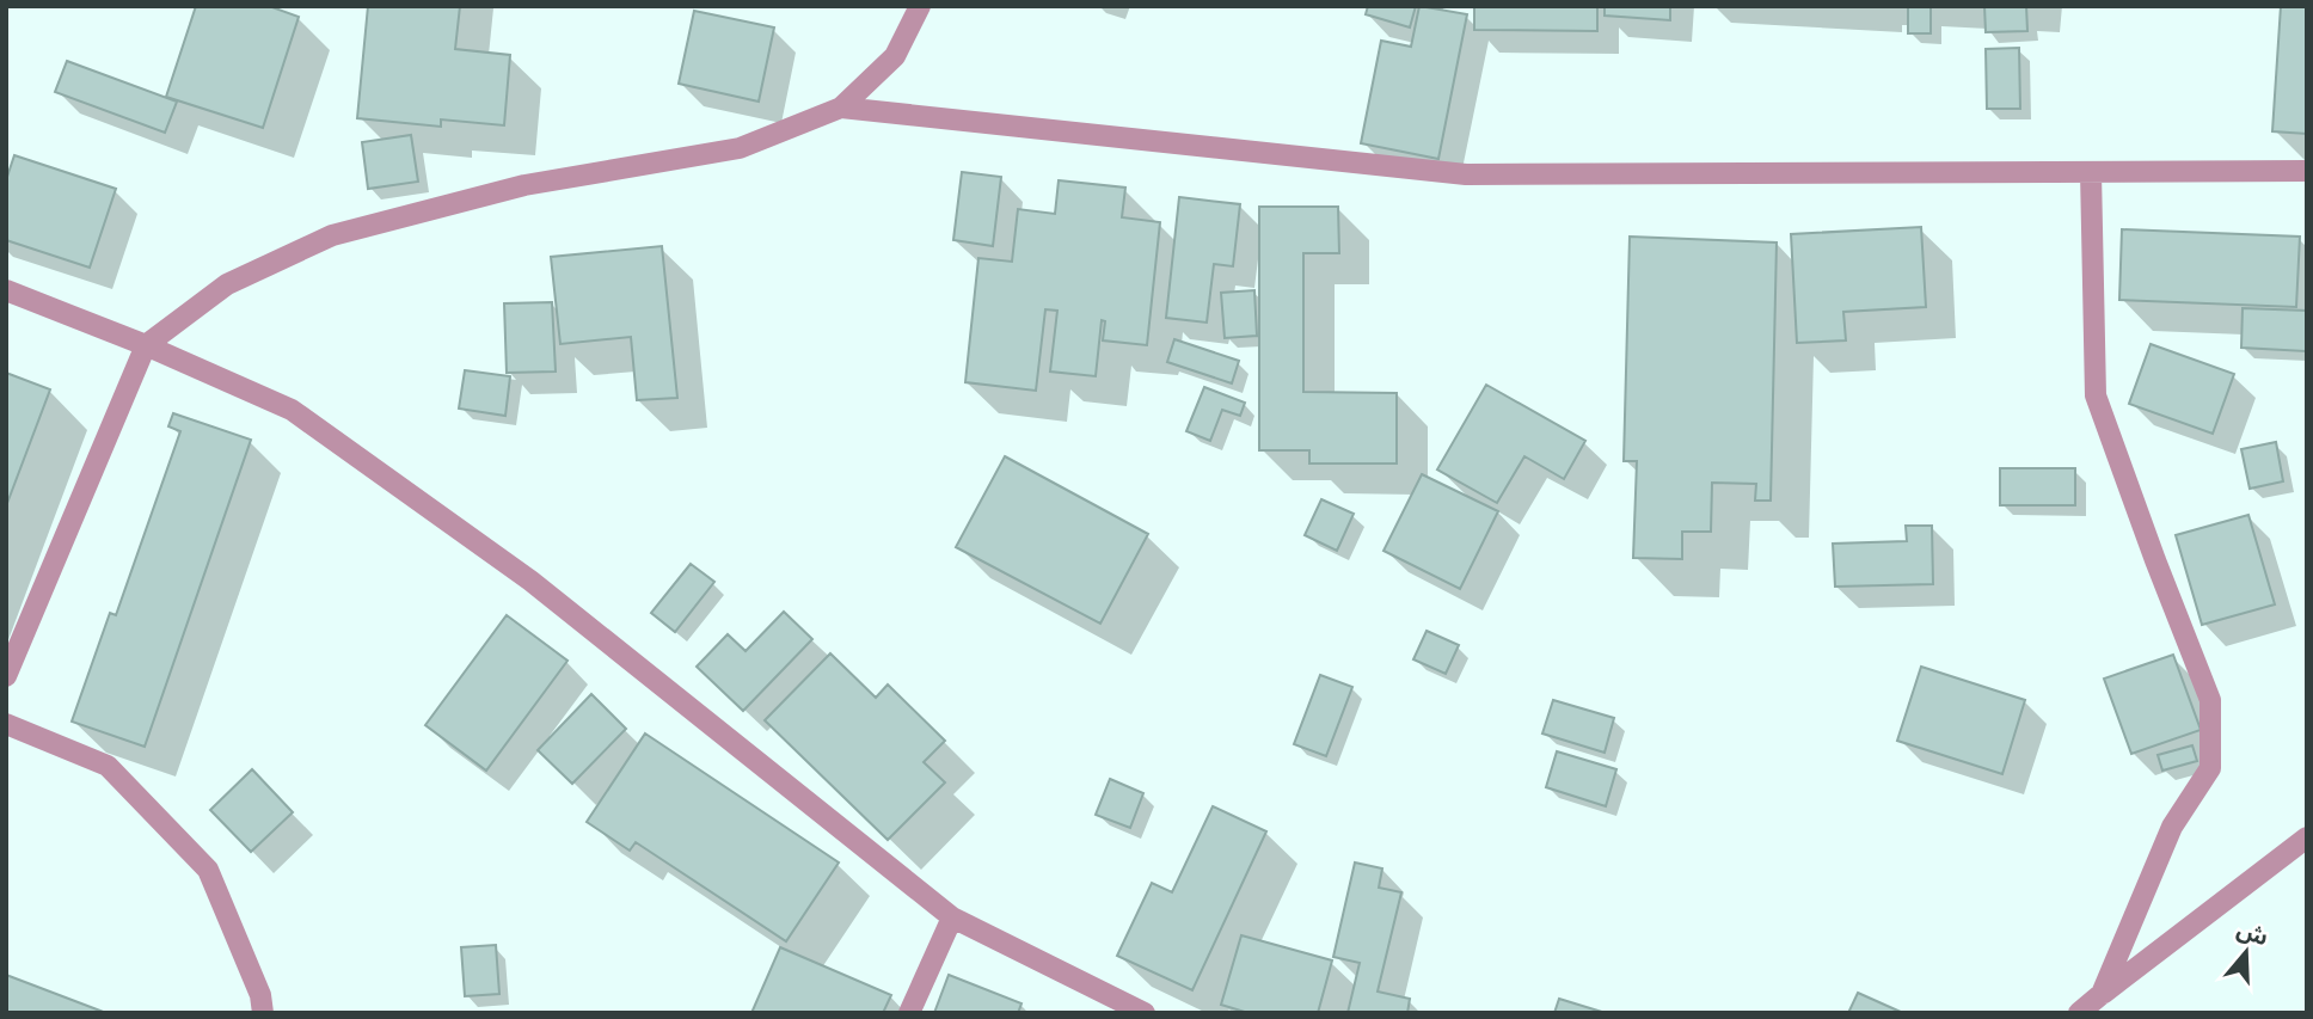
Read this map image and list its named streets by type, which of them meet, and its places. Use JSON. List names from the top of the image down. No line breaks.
{"north":"top"}
